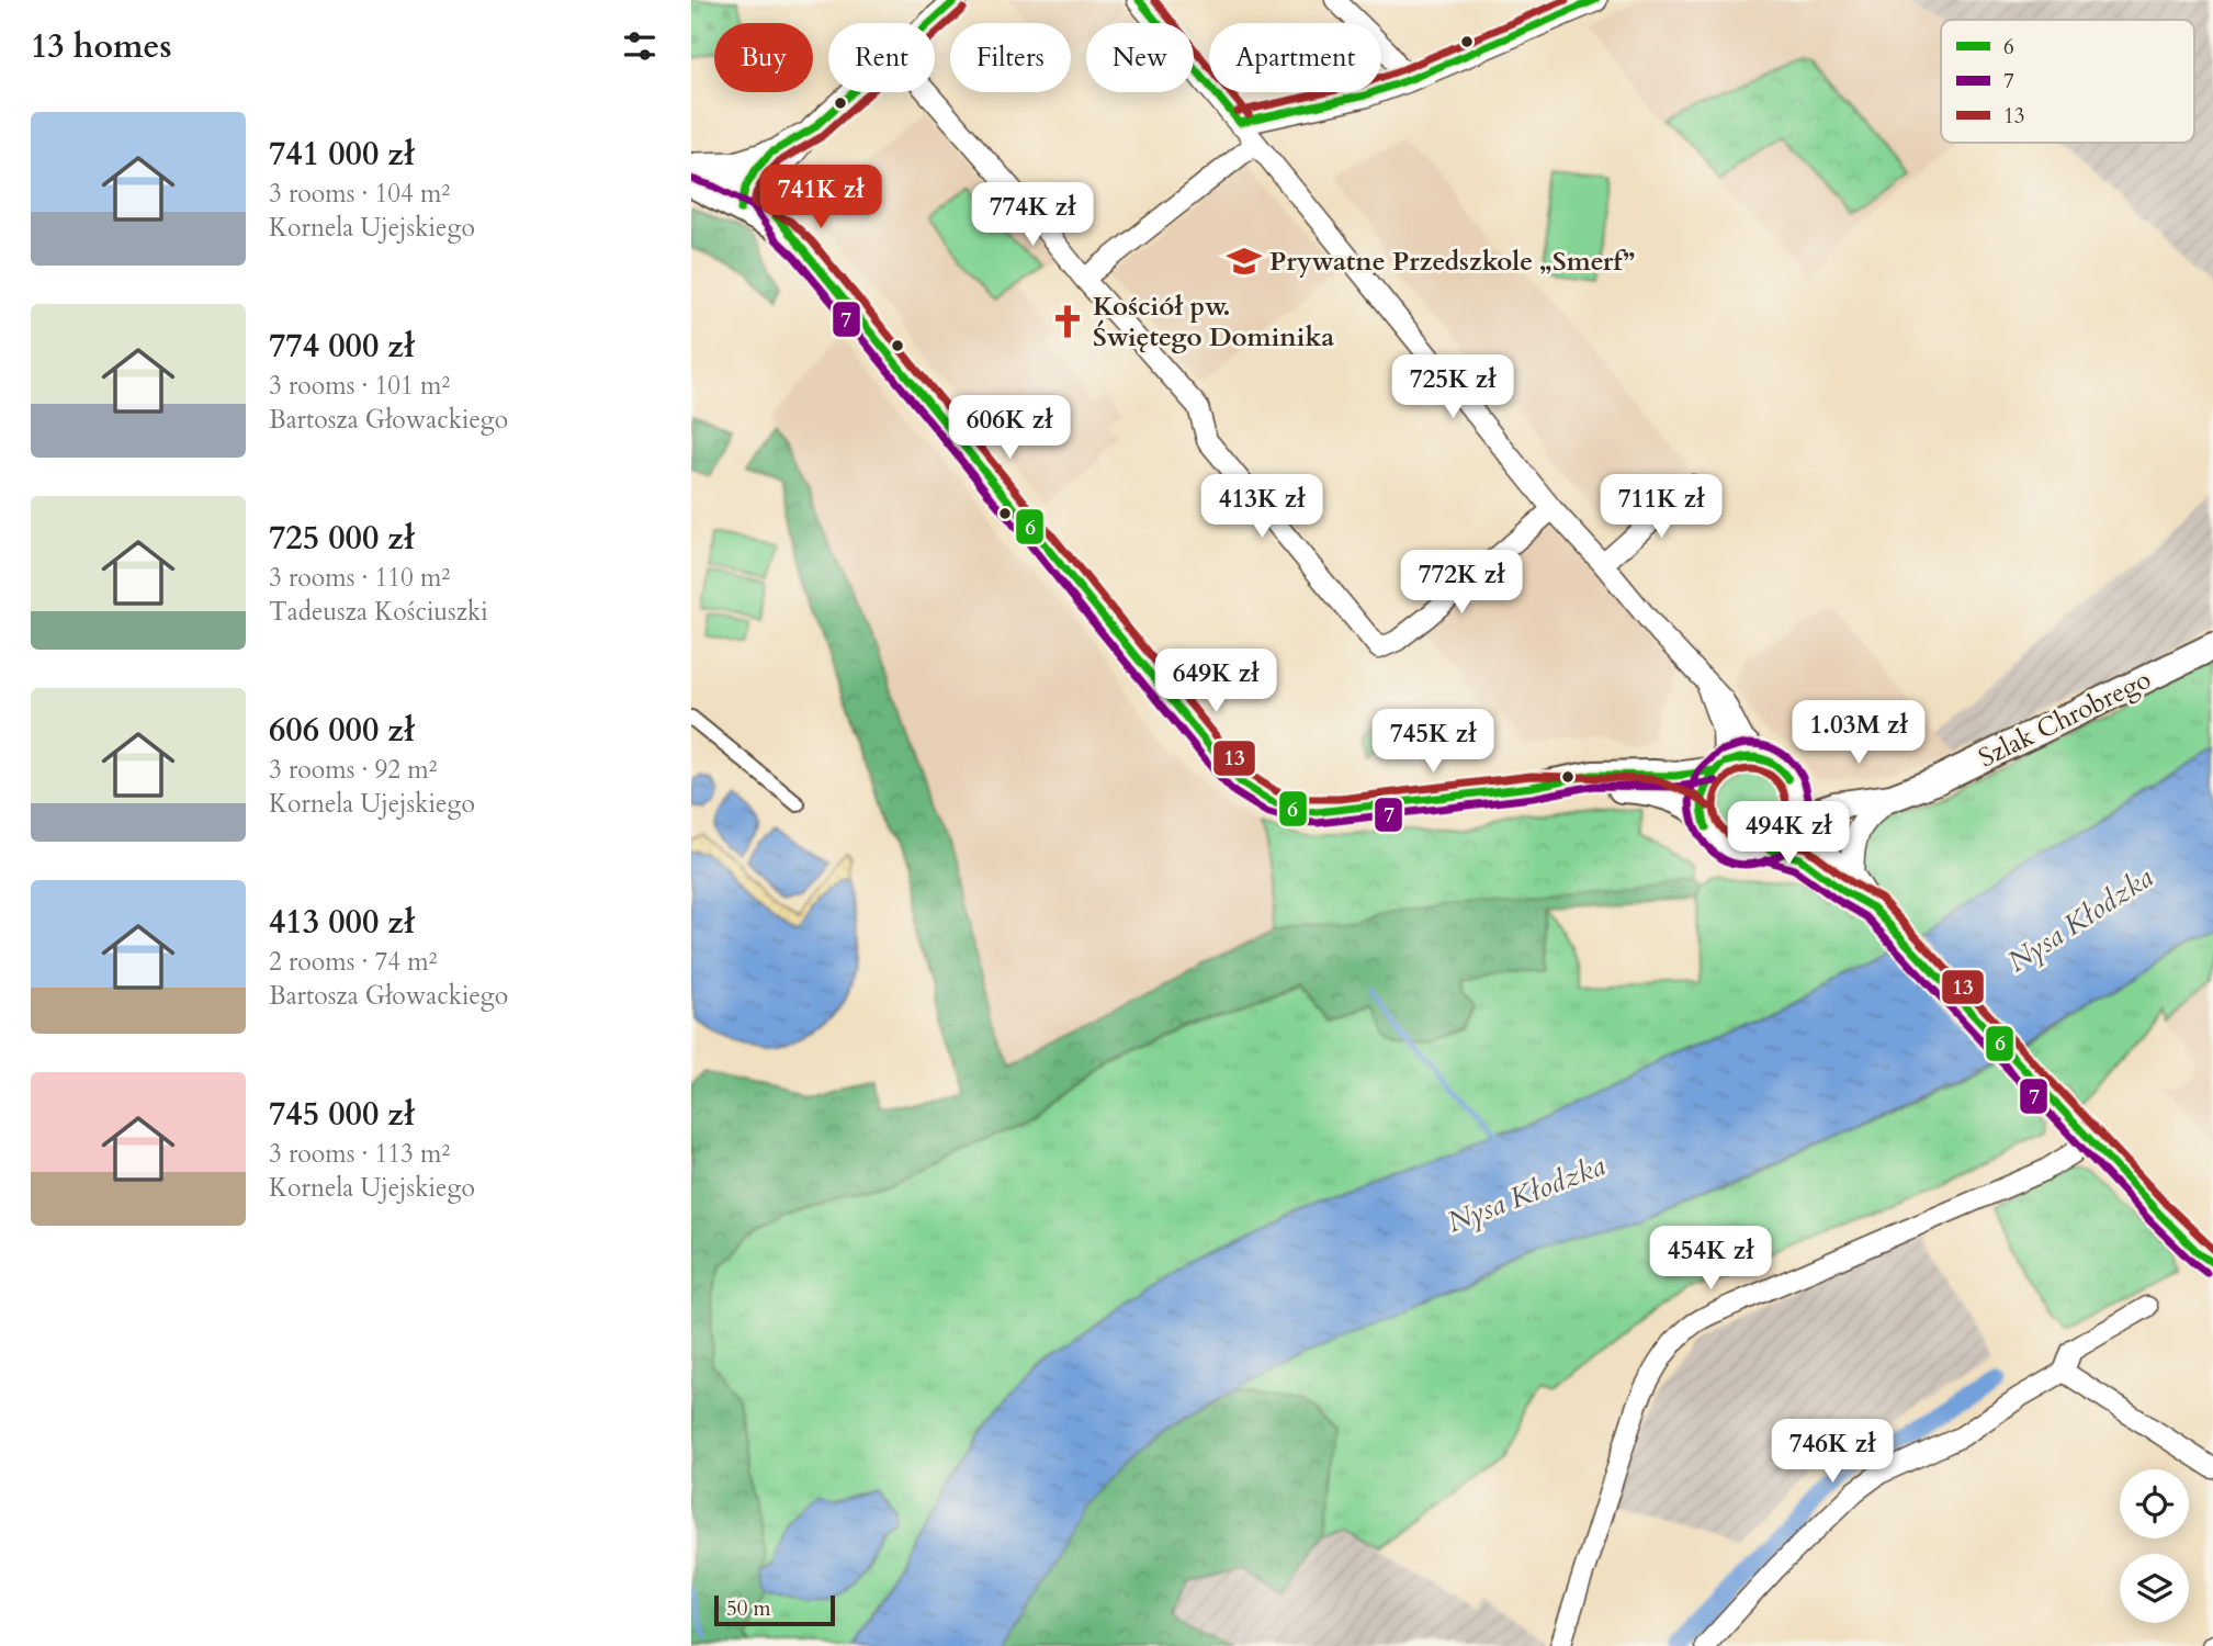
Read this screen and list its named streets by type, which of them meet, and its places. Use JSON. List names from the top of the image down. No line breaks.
{"streets":{"main road":["Szlak Chrobrego"]},"water":["Nysa Kłodzka"],"places":{"school or university":["Prywatne Przedszkole „Smerf”"],"church":["Kościół pw. Świętego Dominika"]},"lines":["transit line 6","transit line 13","transit line 7"],"legend":["6","7","13"],"scale_bar":"50 m","page":{"heading":"13 homes","chip":["Buy","Rent","Filters","New","Apartment"],"list":[{"name":"741 000 zł","note":"3 rooms · 104 m² · Kornela Ujejskiego"},{"name":"774 000 zł","note":"3 rooms · 101 m² · Bartosza Głowackiego"},{"name":"725 000 zł","note":"3 rooms · 110 m² · Tadeusza Kościuszki"},{"name":"606 000 zł","note":"3 rooms · 92 m² · Kornela Ujejskiego"},{"name":"413 000 zł","note":"2 rooms · 74 m² · Bartosza Głowackiego"},{"name":"745 000 zł","note":"3 rooms · 113 m² · Kornela Ujejskiego"}],"price":["741K zł","774K zł","725K zł","606K zł","413K zł","711K zł","772K zł","649K zł","1.03M zł","745K zł","494K zł","454K zł","746K zł"],"scale":"50 m"}}
